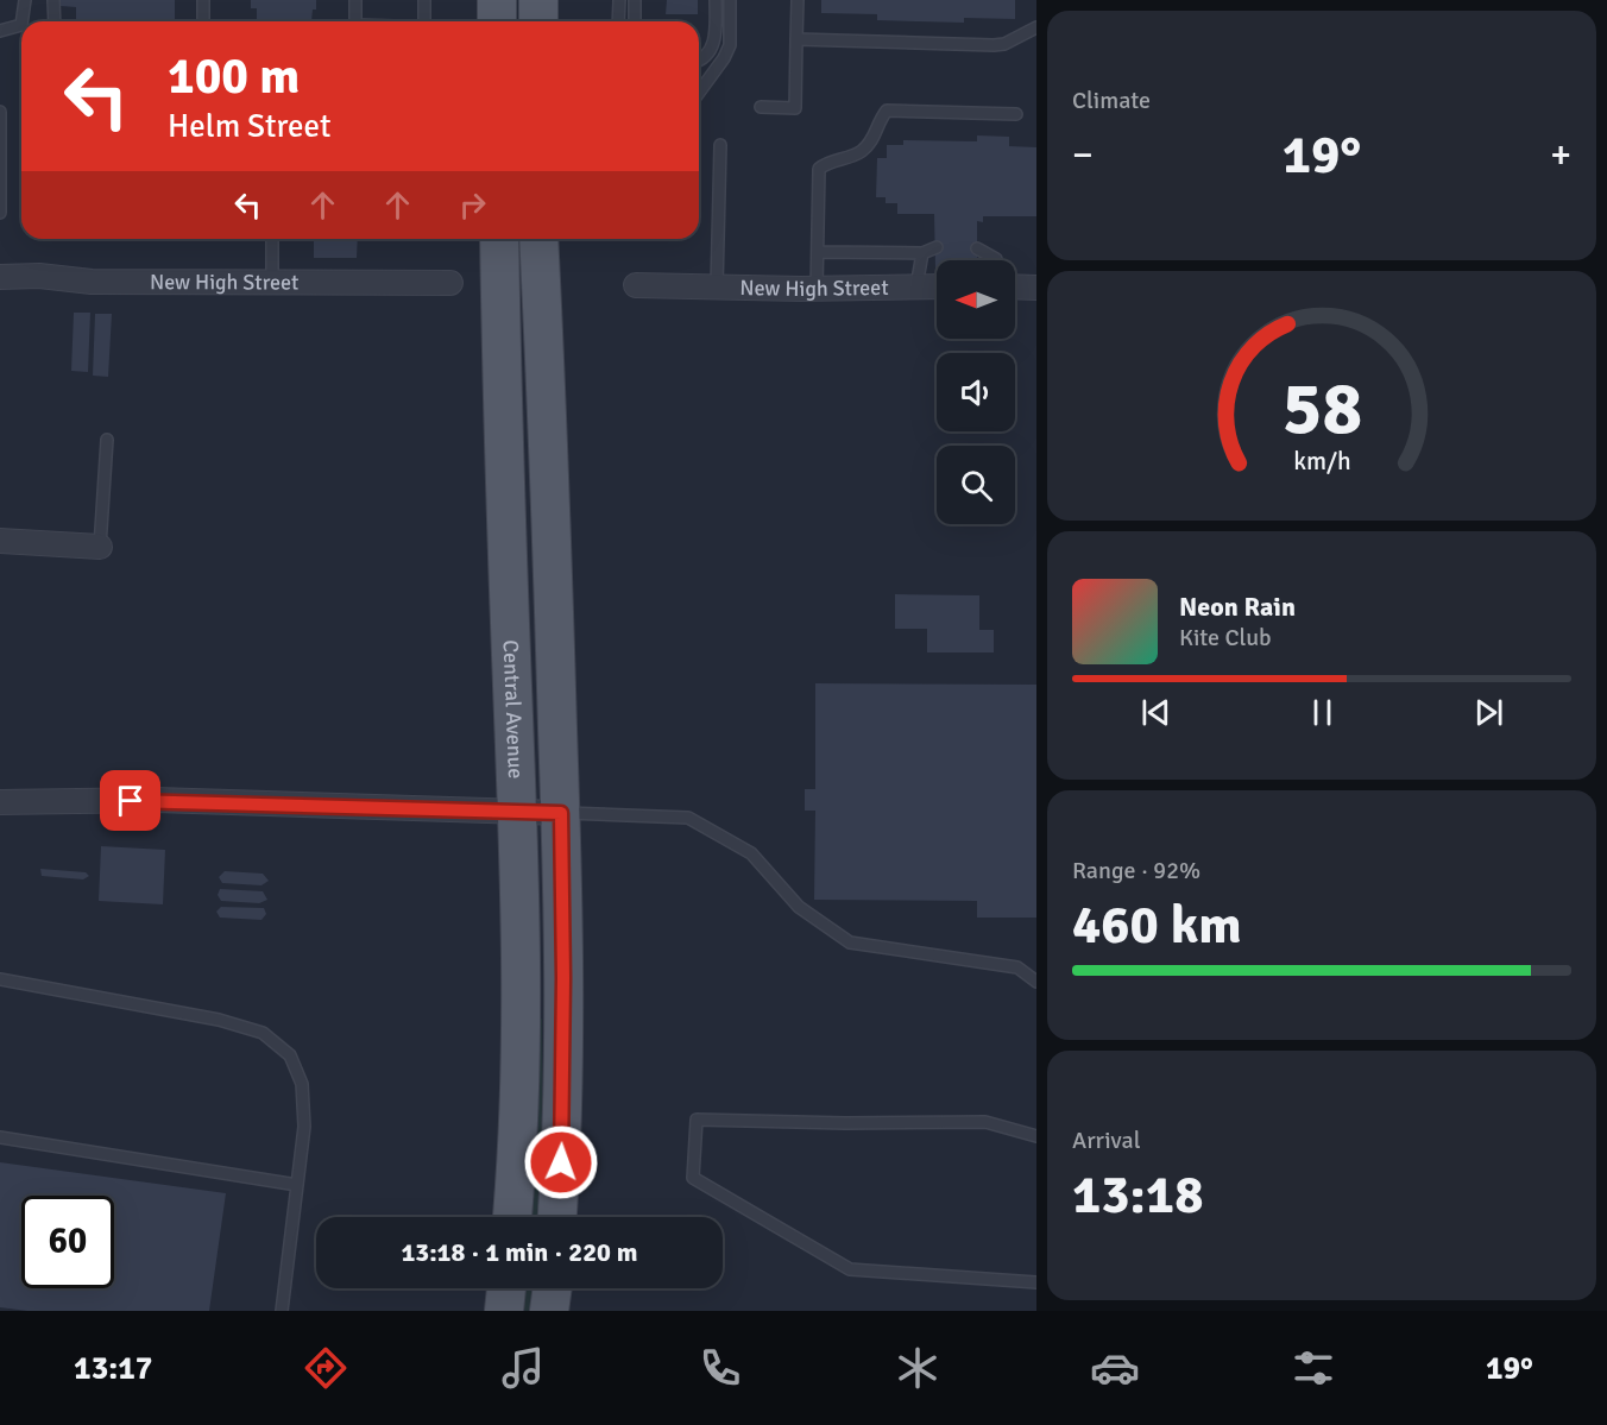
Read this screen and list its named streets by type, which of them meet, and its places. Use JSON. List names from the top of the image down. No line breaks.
{"streets":{"main road":["Central Avenue"],"street":["New High Street"]},"north":"left","page":{"tile":["Climate",["Range · 92%","460 km"],["Arrival","13:18"]],"turn":["100 m","Helm Street"],"heat":["−","19°","+"],"song":["Neon Rain","Kite Club"],"limit":"60","trip":"13:18 · 1 min · 220 m","tabs":["13:17","19°"],"gauge":["58","km/h"]}}
